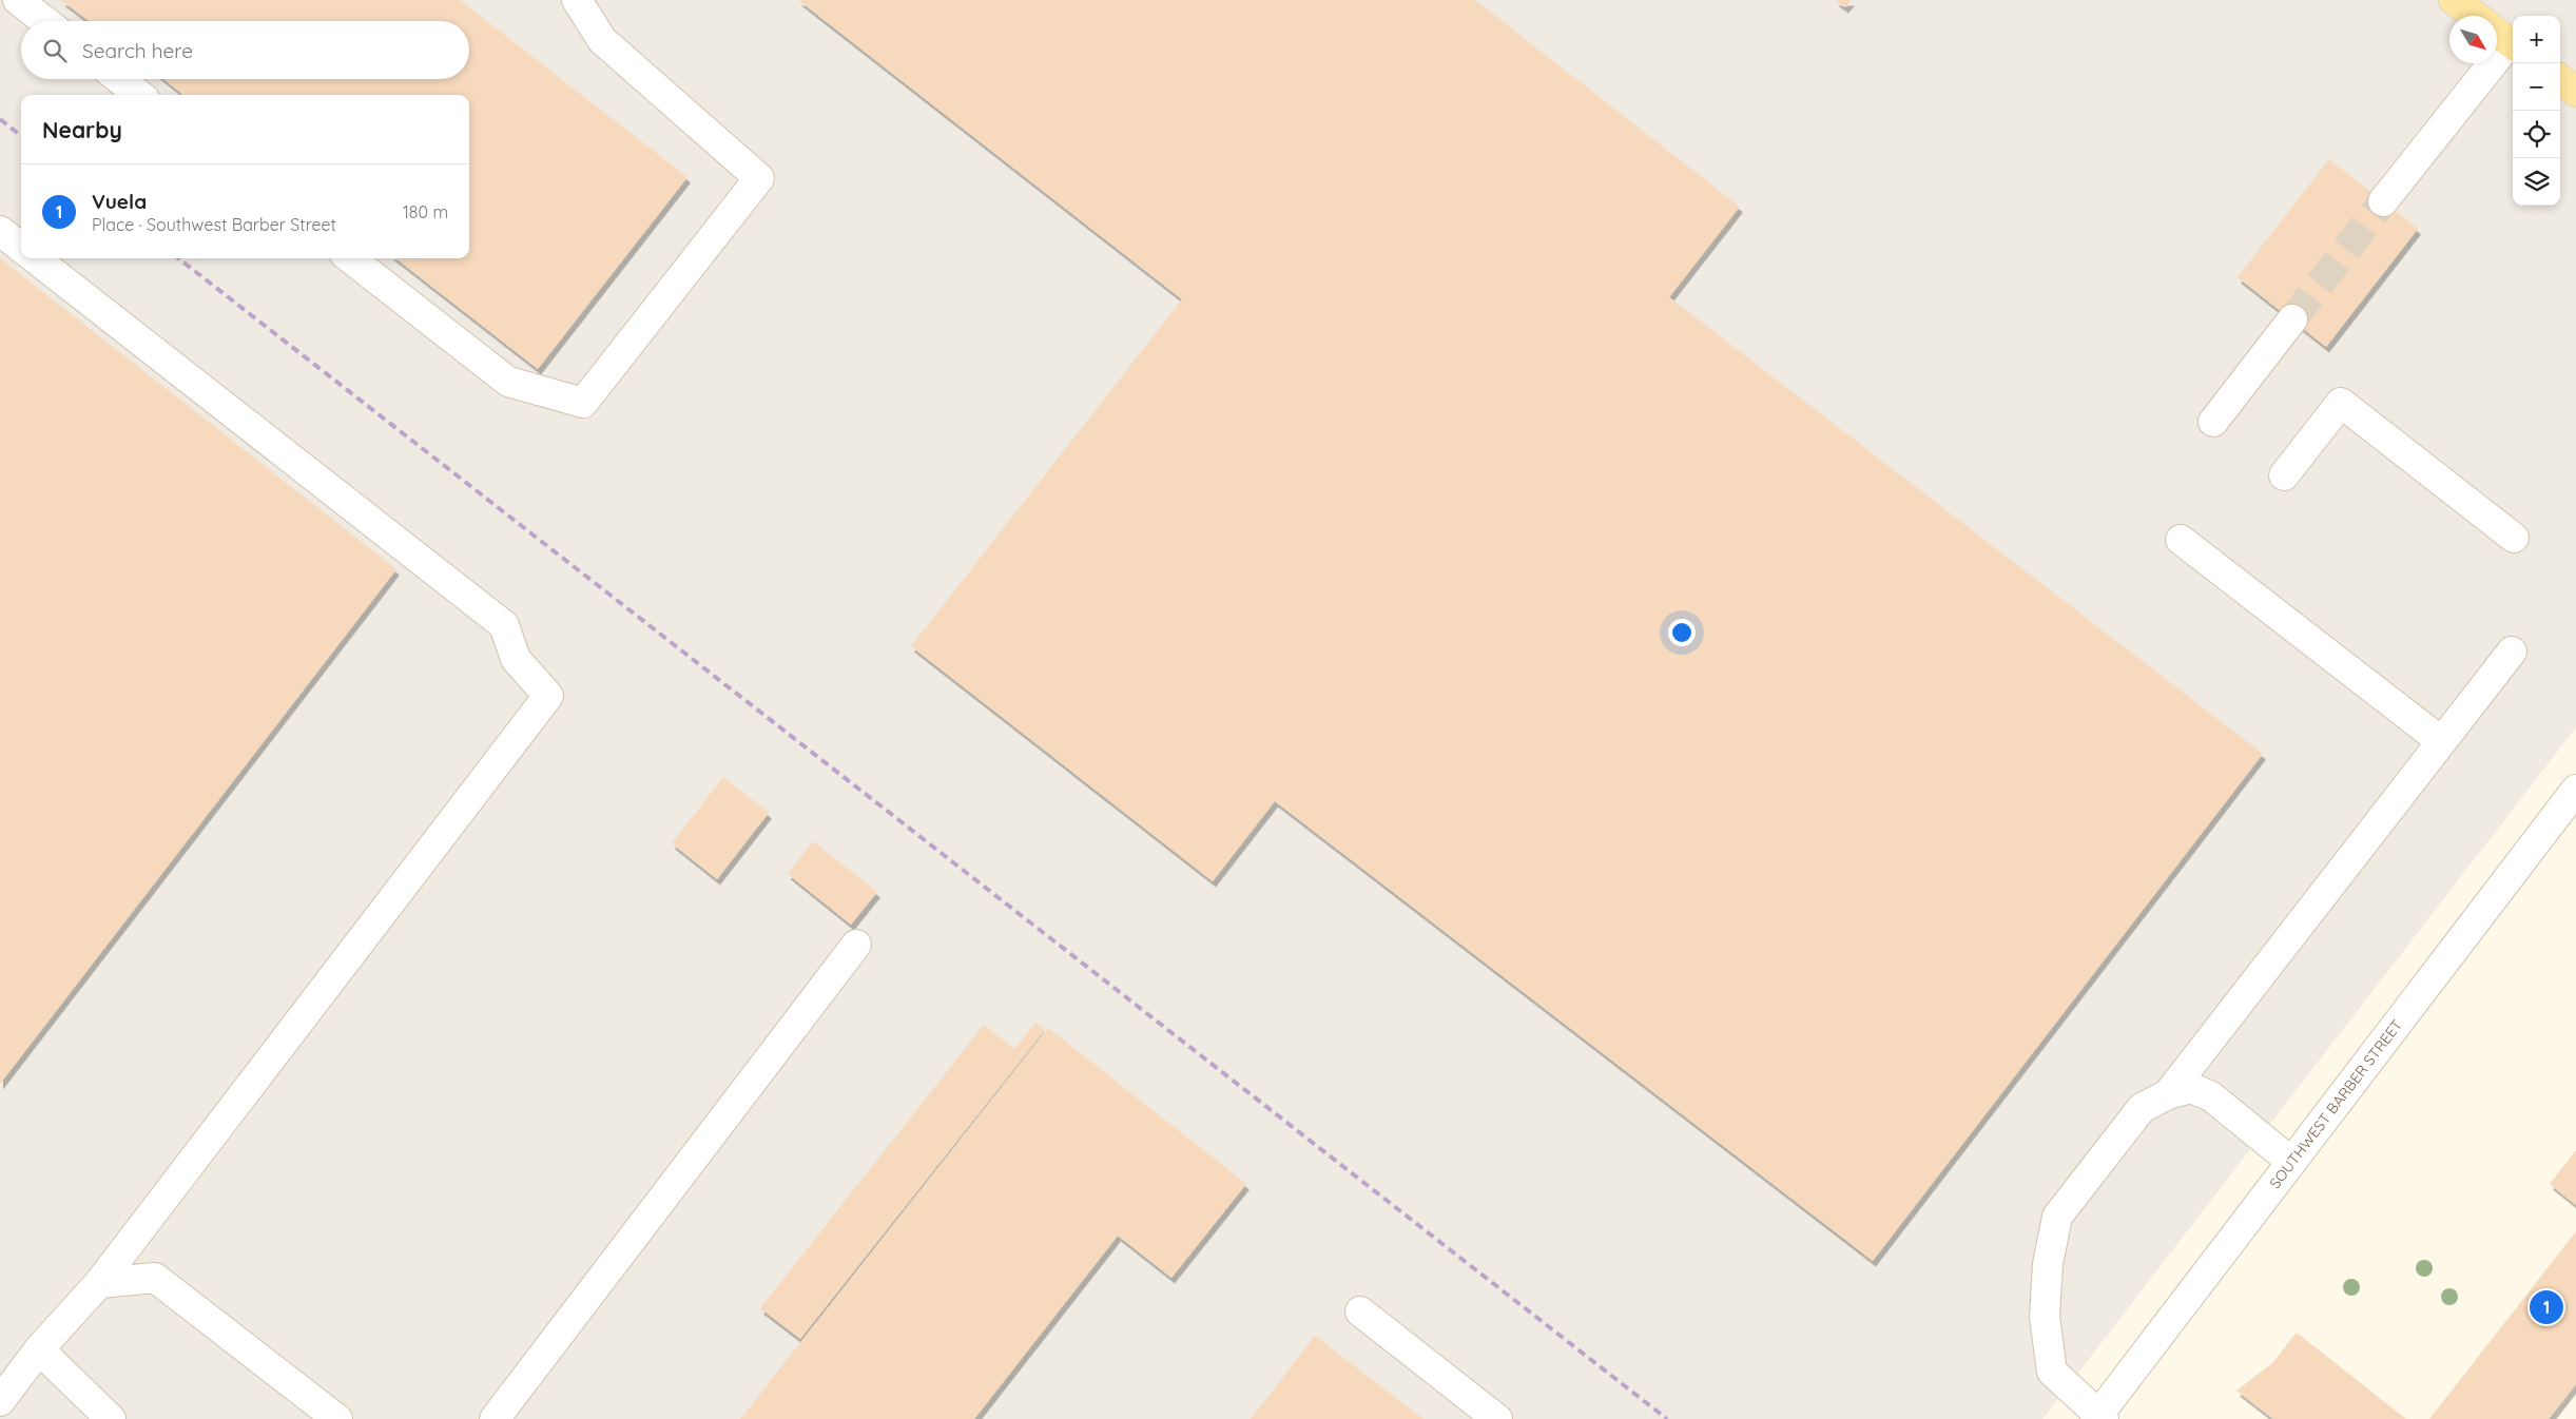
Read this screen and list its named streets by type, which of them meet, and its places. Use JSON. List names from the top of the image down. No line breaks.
{"streets":{"street":["SOUTHWEST BARBER STREET"]},"north":"bottom right","page":{"map_buttons":["+","−"],"search":"Search here","heading":"Nearby","list":[{"mark":"1","name":"Vuela","note":"Place · Southwest Barber Street","value":"180 m"}],"pins":"1"}}
